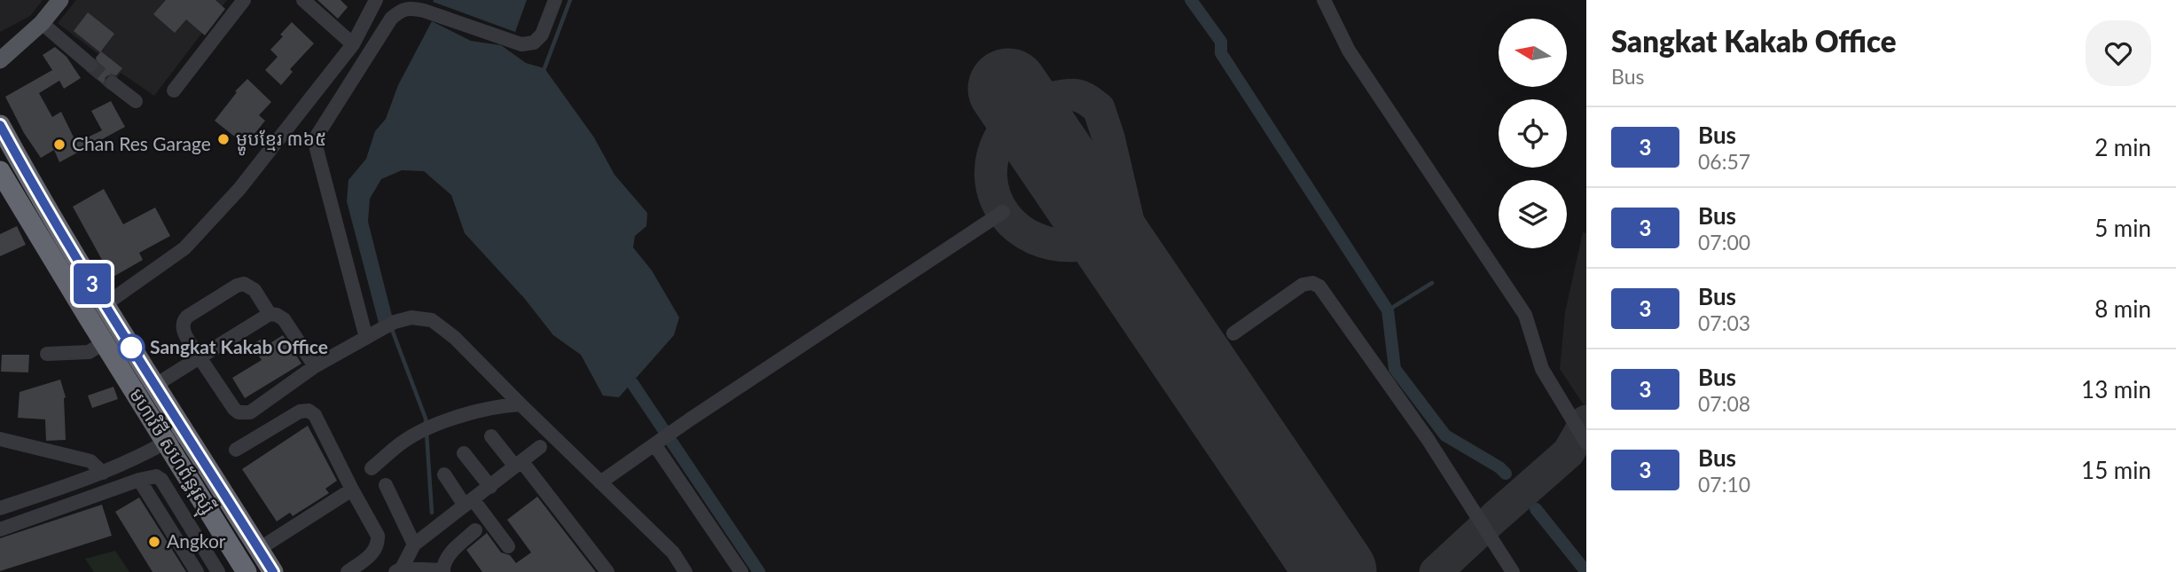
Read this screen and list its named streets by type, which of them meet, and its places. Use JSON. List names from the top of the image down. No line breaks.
{"streets":{"highway":["មហាវិថី សហព័ន្ធរុស្ស៊ី"]},"places":["ម្ហូបខ្មែរ ៣៦៥","Chan Res Garage","Sangkat Kakab Office","Angkor"],"lines":["bus line 3"],"north":"left","page":{"on_map":"3","heading":["Sangkat Kakab Office","Bus"],"list":[{"mark":"3","name":"Bus","note":"06:57","value":"2 min"},{"mark":"3","name":"Bus","note":"07:00","value":"5 min"},{"mark":"3","name":"Bus","note":"07:03","value":"8 min"},{"mark":"3","name":"Bus","note":"07:08","value":"13 min"},{"mark":"3","name":"Bus","note":"07:10","value":"15 min"}]}}
